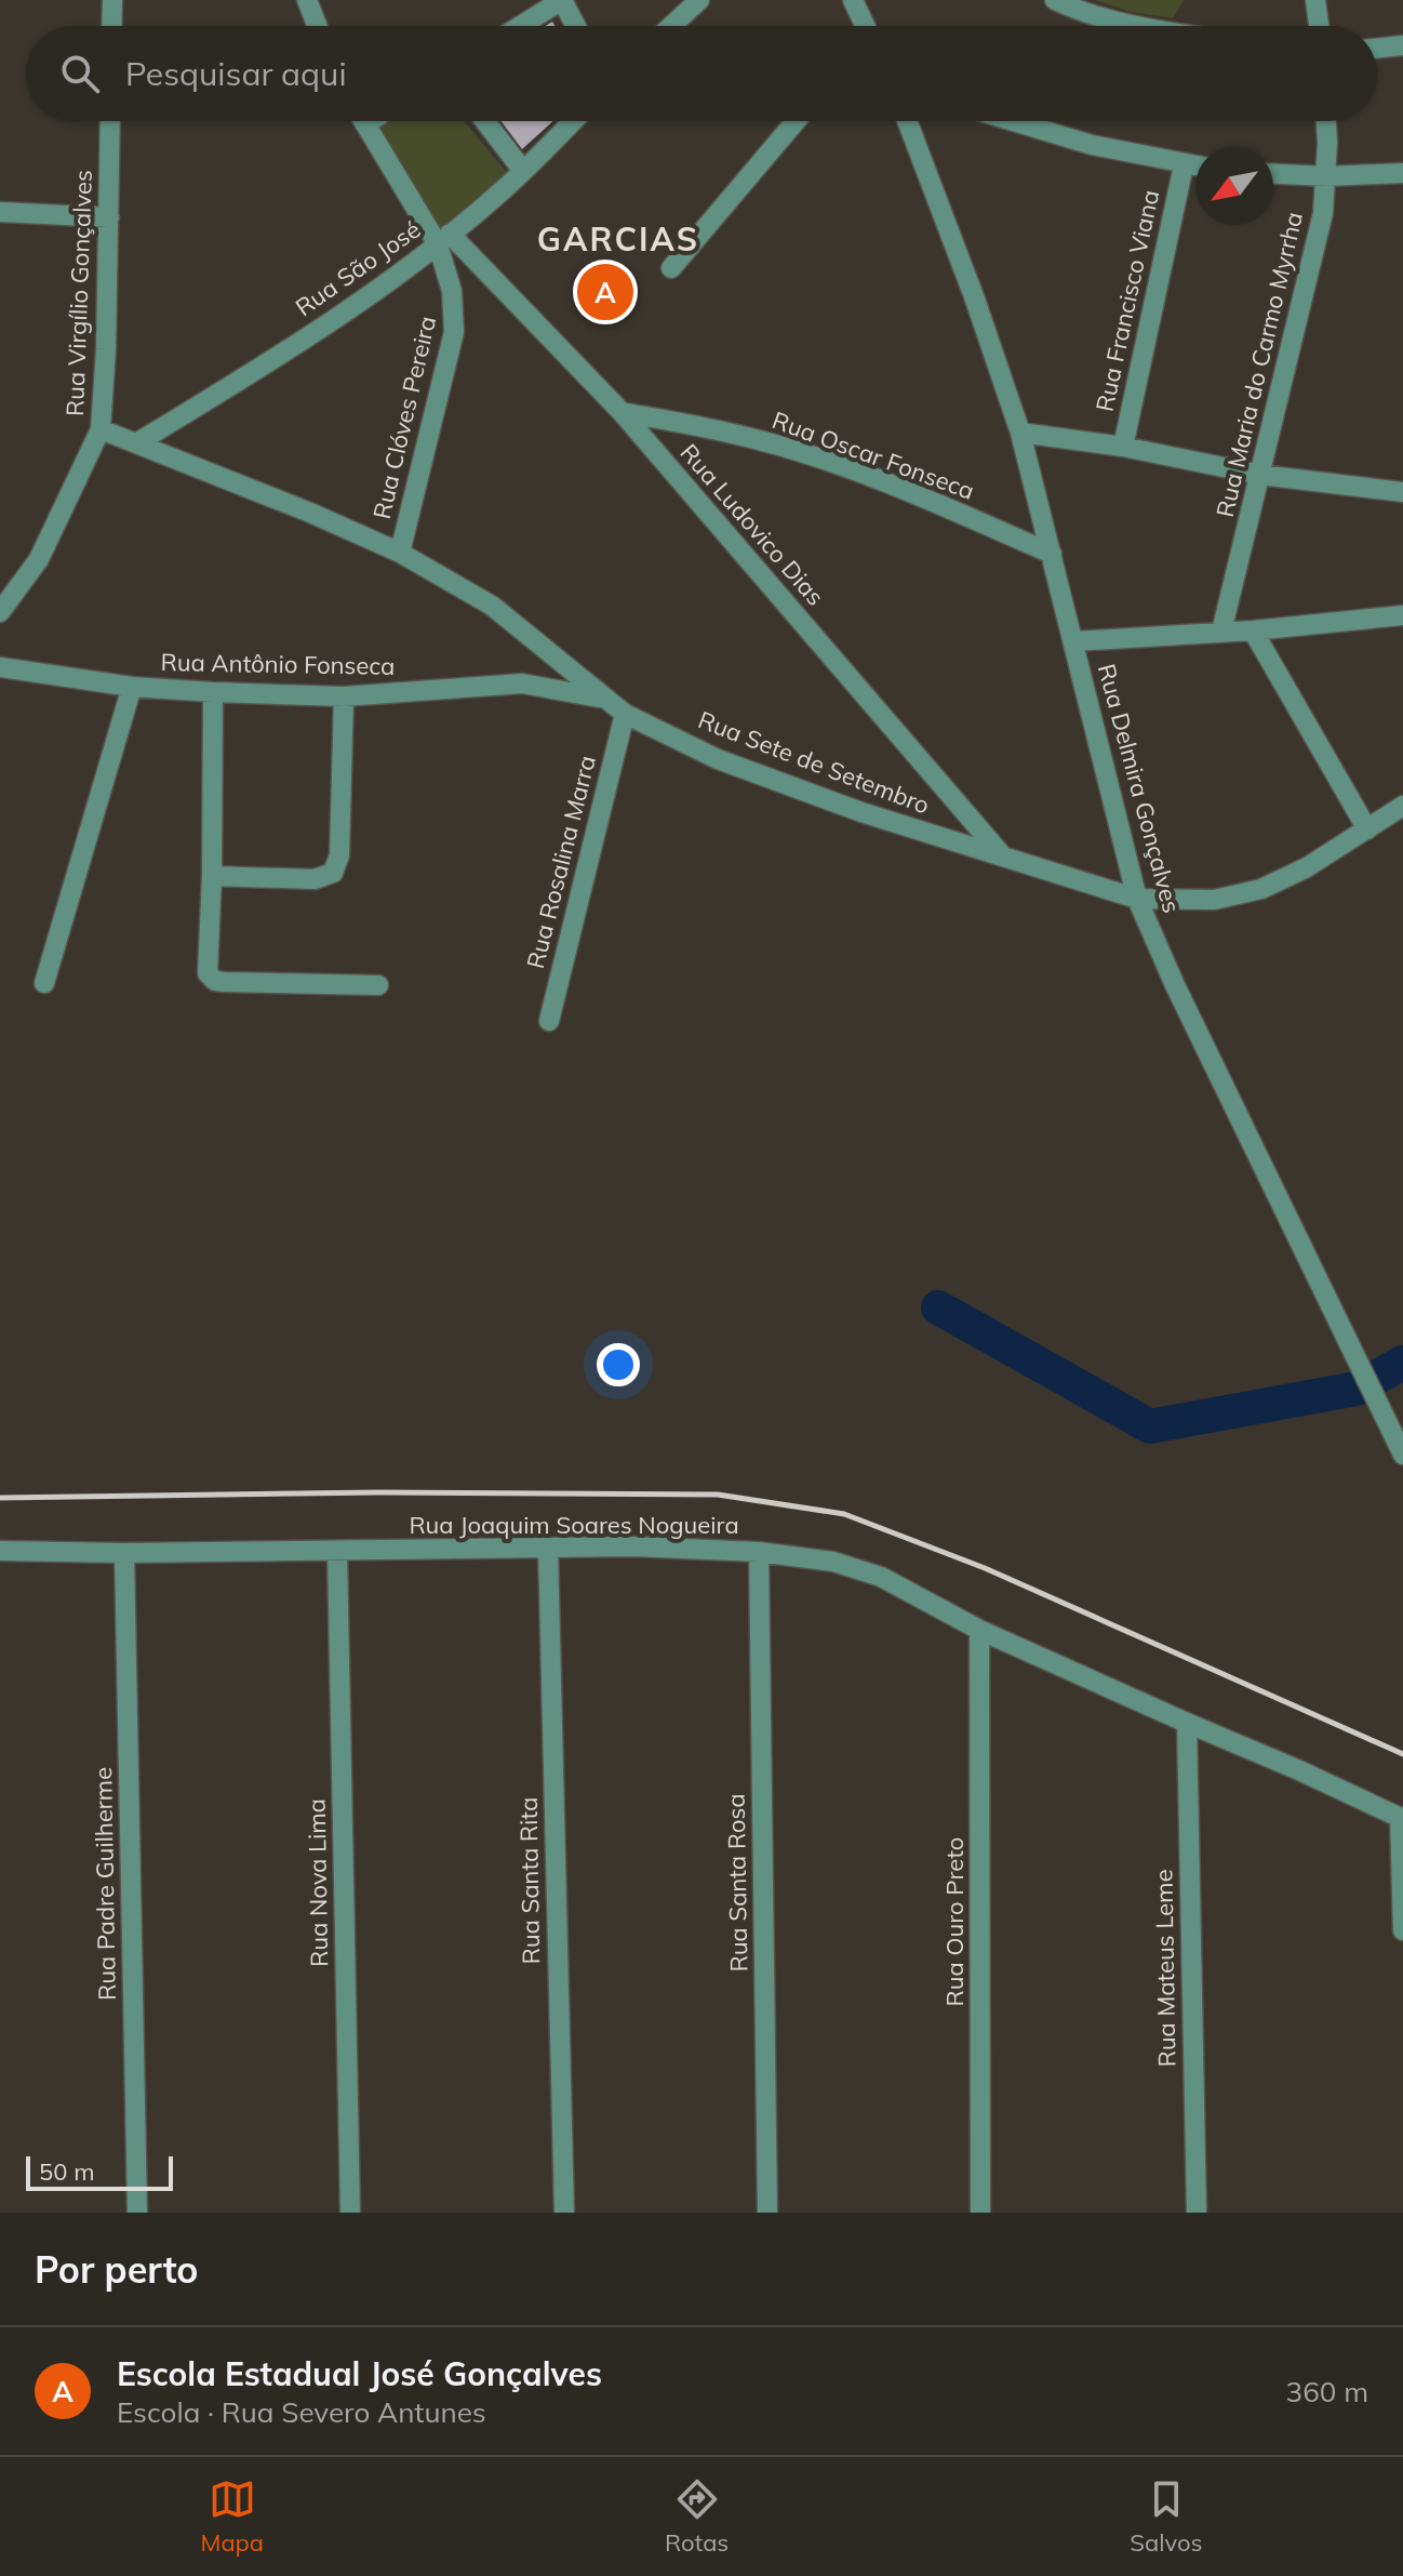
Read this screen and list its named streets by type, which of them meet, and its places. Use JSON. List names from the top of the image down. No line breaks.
{"streets":{"street":["Rua São José","Rua Virgílio Gonçalves","Rua Francisco Viana","Rua Maria do Carmo Myrrha","Rua Clóves Pereira","Rua Oscar Fonseca","Rua Ludovico Dias","Rua Antônio Fonseca","Rua Sete de Setembro","Rua Delmira Gonçalves","Rua Rosalina Marra","Rua Joaquim Soares Nogueira","Rua Santa Rita","Rua Nova Lima","Rua Santa Rosa","Rua Padre Guilherme","Rua Ouro Preto","Rua Mateus Leme"]},"crossings":[["Rua São José","Rua Clóves Pereira"],["Rua São José","Rua Ludovico Dias"],["Rua São José","Rua Sete de Setembro"],["Rua Virgílio Gonçalves","Rua Sete de Setembro"],["Rua Clóves Pereira","Rua Ludovico Dias"],["Rua Clóves Pereira","Rua Sete de Setembro"],["Rua Oscar Fonseca","Rua Ludovico Dias"],["Rua Oscar Fonseca","Rua Delmira Gonçalves"],["Rua Ludovico Dias","Rua Sete de Setembro"],["Rua Antônio Fonseca","Rua Sete de Setembro"],["Rua Sete de Setembro","Rua Delmira Gonçalves"],["Rua Sete de Setembro","Rua Rosalina Marra"],["Rua Joaquim Soares Nogueira","Rua Santa Rita"],["Rua Joaquim Soares Nogueira","Rua Nova Lima"],["Rua Joaquim Soares Nogueira","Rua Santa Rosa"],["Rua Joaquim Soares Nogueira","Rua Padre Guilherme"],["Rua Joaquim Soares Nogueira","Rua Ouro Preto"],["Rua Joaquim Soares Nogueira","Rua Mateus Leme"]],"districts":["GARCIAS"],"scale_bar":"50 m","north":"bottom left","page":{"search":"Pesquisar aqui","pins":"A","scale":"50 m","heading":"Por perto","list":[{"mark":"A","name":"Escola Estadual José Gonçalves","note":"Escola · Rua Severo Antunes","value":"360 m"}],"nav":["Mapa","Rotas","Salvos"]}}
